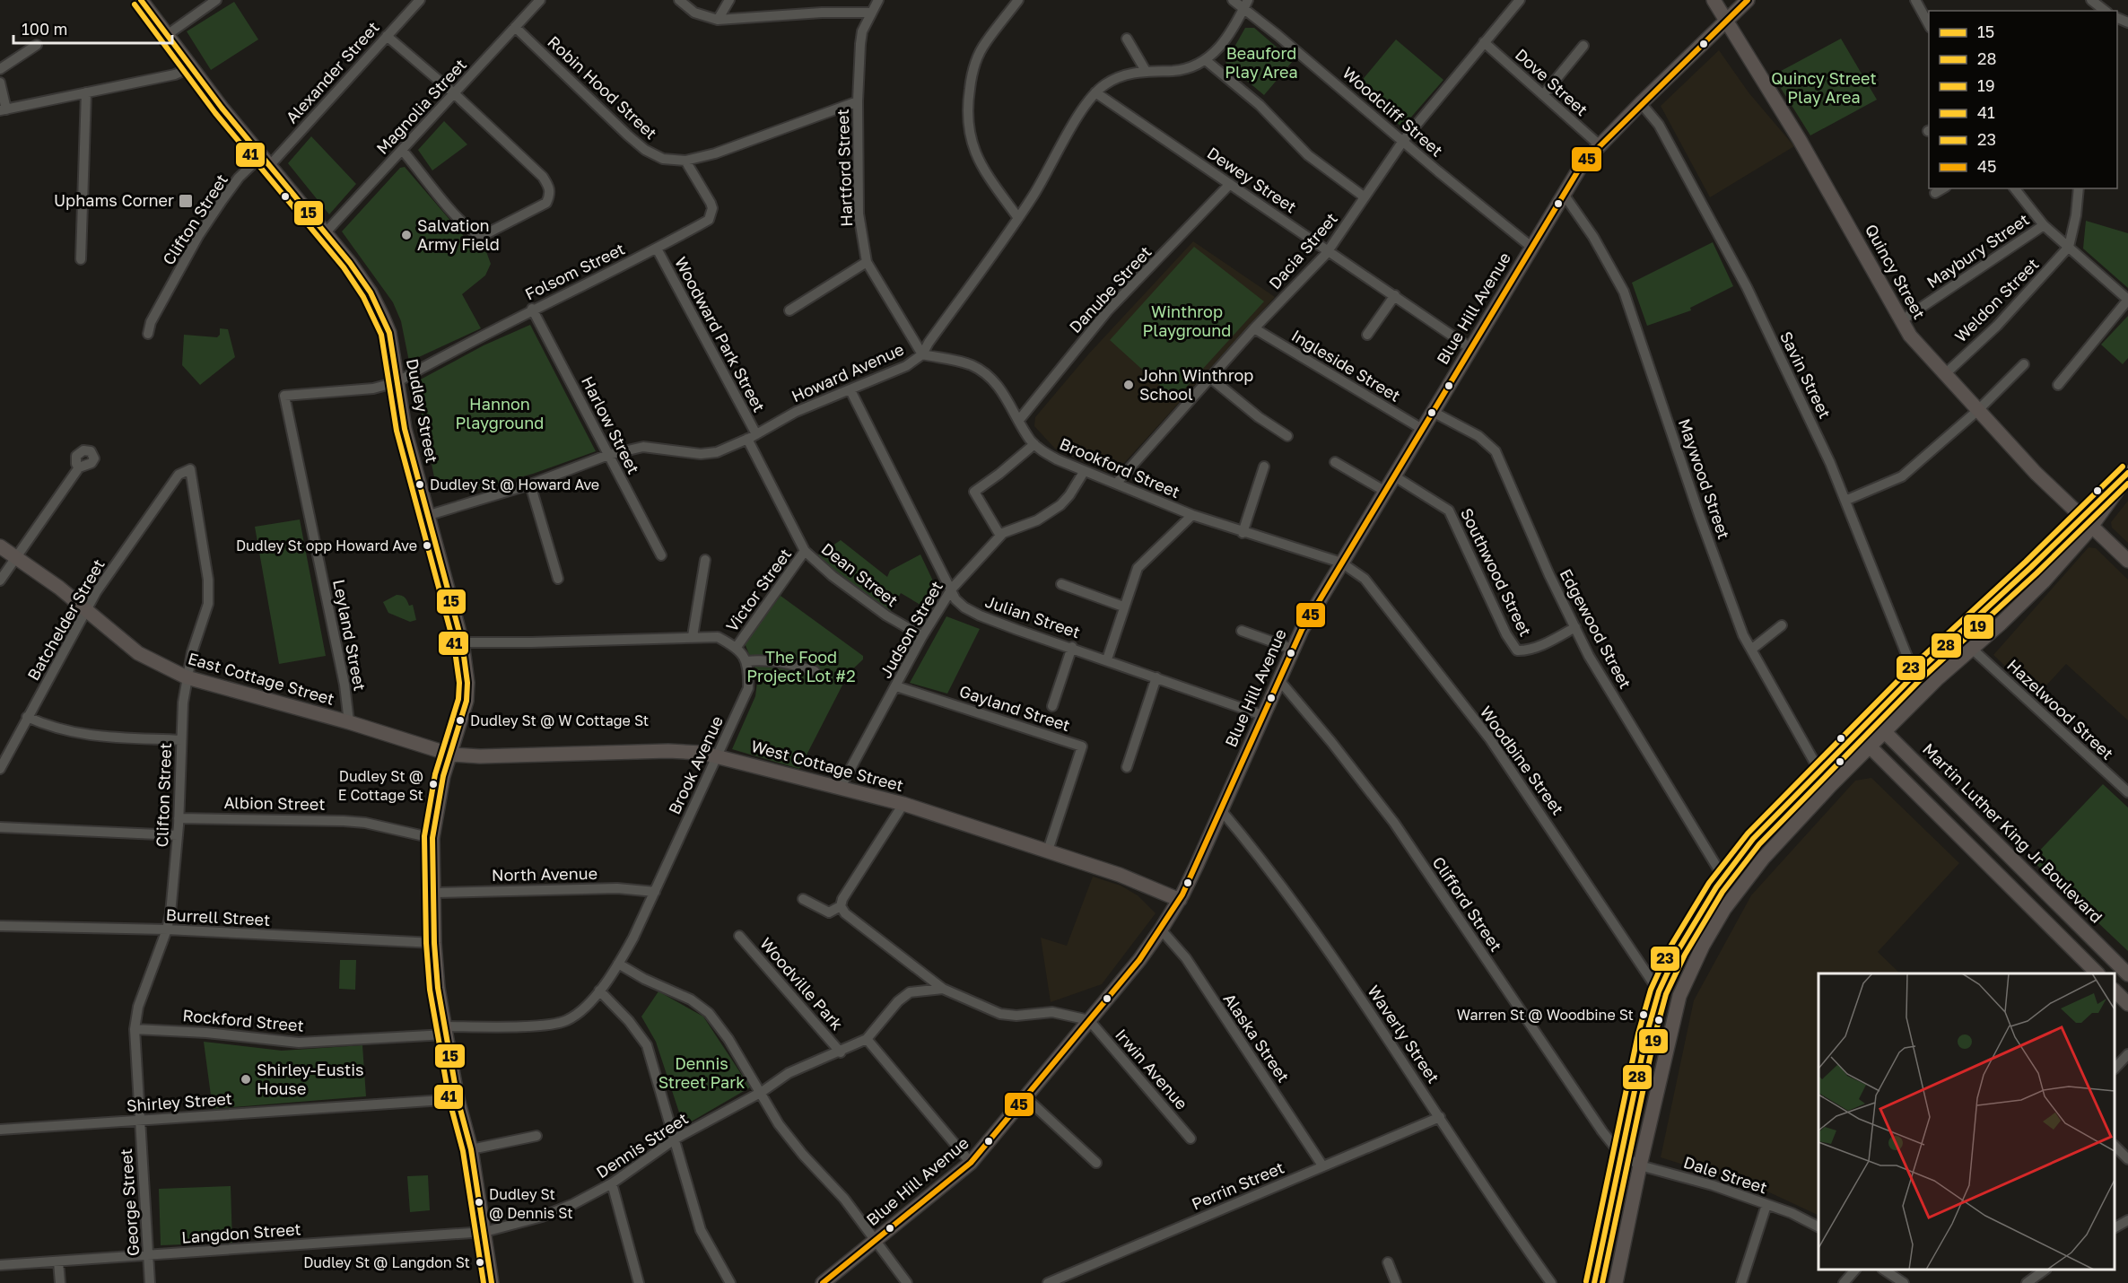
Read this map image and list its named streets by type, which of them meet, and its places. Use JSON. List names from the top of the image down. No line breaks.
{"streets":{"main road":["Quincy Street","Blue Hill Avenue","Dudley Street","East Cottage Street","West Cottage Street","Martin Luther King Jr Boulevard"],"street":["Alexander Street","Dove Street","Robin Hood Street","Magnolia Street","Woodcliff Street","Hartford Street","Dewey Street","Clifton Street","Dacia Street","Maybury Street","Folsom Street","Danube Street","Weldon Street","Woodward Park Street","Ingleside Street","Howard Avenue","Savin Street","Harlow Street","Brookford Street","Maywood Street","Southwood Street","Dean Street","Victor Street","Julian Street","Batchelder Street","Edgewood Street","Judson Street","Leyland Street","Gayland Street","Hazelwood Street","Woodbine Street","Brook Avenue","Albion Street","North Avenue","Clifford Street","Burrell Street","Woodville Park","Rockford Street","Waverly Street","Alaska Street","Irwin Avenue","Shirley Street","Dennis Street","Dale Street","Perrin Street","George Street","Langdon Street"]},"crossings":[["Alexander Street","Clifton Street"],["Alexander Street","Dudley Street"],["Dove Street","Dacia Street"],["Dove Street","Blue Hill Avenue"],["Robin Hood Street","Magnolia Street"],["Robin Hood Street","Hartford Street"],["Robin Hood Street","Folsom Street"],["Magnolia Street","Dudley Street"],["Woodcliff Street","Dacia Street"],["Woodcliff Street","Blue Hill Avenue"],["Hartford Street","Howard Avenue"],["Hartford Street","Brookford Street"],["Dewey Street","Dacia Street"],["Dewey Street","Danube Street"],["Dewey Street","Blue Hill Avenue"],["Dewey Street","Howard Avenue"],["Clifton Street","Dudley Street"],["Clifton Street","Batchelder Street"],["Clifton Street","East Cottage Street"],["Clifton Street","Albion Street"],["Clifton Street","Burrell Street"],["Clifton Street","Rockford Street"],["Clifton Street","Shirley Street"],["Clifton Street","George Street"],["Dacia Street","Ingleside Street"],["Dacia Street","Brookford Street"],["Maybury Street","Quincy Street"],["Folsom Street","Woodward Park Street"],["Folsom Street","Dudley Street"],["Folsom Street","Harlow Street"],["Folsom Street","Leyland Street"],["Quincy Street","Weldon Street"],["Quincy Street","Blue Hill Avenue"],["Danube Street","Brookford Street"],["Blue Hill Avenue","Ingleside Street"],["Blue Hill Avenue","Savin Street"],["Blue Hill Avenue","Brookford Street"],["Blue Hill Avenue","Maywood Street"],["Blue Hill Avenue","Southwood Street"],["Blue Hill Avenue","Julian Street"],["Blue Hill Avenue","Edgewood Street"],["Blue Hill Avenue","Woodbine Street"],["Blue Hill Avenue","West Cottage Street"],["Blue Hill Avenue","Clifford Street"],["Blue Hill Avenue","Waverly Street"],["Blue Hill Avenue","Alaska Street"],["Blue Hill Avenue","Irwin Avenue"],["Woodward Park Street","Howard Avenue"],["Woodward Park Street","Dean Street"],["Howard Avenue","Dudley Street"],["Howard Avenue","Harlow Street"],["Howard Avenue","Brookford Street"],["Howard Avenue","Dean Street"],["Howard Avenue","Julian Street"],["Dudley Street","East Cottage Street"],["Dudley Street","Brook Avenue"],["Dudley Street","West Cottage Street"],["Dudley Street","Albion Street"],["Dudley Street","North Avenue"],["Dudley Street","Burrell Street"],["Dudley Street","Rockford Street"],["Dudley Street","Shirley Street"],["Dudley Street","Dennis Street"],["Dudley Street","Langdon Street"],["Brookford Street","Judson Street"],["Brookford Street","Woodbine Street"],["Southwood Street","Edgewood Street"],["Dean Street","Victor Street"],["Dean Street","Judson Street"],["Julian Street","Judson Street"],["Batchelder Street","East Cottage Street"],["Judson Street","Gayland Street"],["Judson Street","West Cottage Street"],["Leyland Street","East Cottage Street"],["East Cottage Street","West Cottage Street"],["Gayland Street","West Cottage Street"],["Brook Avenue","West Cottage Street"],["Brook Avenue","North Avenue"],["Brook Avenue","Rockford Street"],["Clifford Street","Dale Street"],["Woodville Park","Dennis Street"],["Waverly Street","Perrin Street"],["Alaska Street","Perrin Street"],["Shirley Street","George Street"],["Dennis Street","Langdon Street"],["George Street","Langdon Street"]],"parks":["Beauford Play Area","Quincy Street Play Area","Winthrop Playground","Hannon Playground","The Food Project Lot #2","Dennis Street Park"],"places":{"transit":["Uphams Corner"],"other":["Salvation Army Field","John Winthrop School","Dudley St @ Howard Ave","Dudley St opp Howard Ave","Dudley St @ W Cottage St","Dudley St @ E Cottage St","Warren St @ Woodbine St","Shirley-Eustis House","Dudley St @ Dennis St","Dudley St @ Langdon St"]},"lines":["transit line 15","transit line 45","transit line 41","transit line 23","transit line 28","transit line 19"],"legend":["15","28","19","41","23","45"],"scale_bar":"100 m"}
